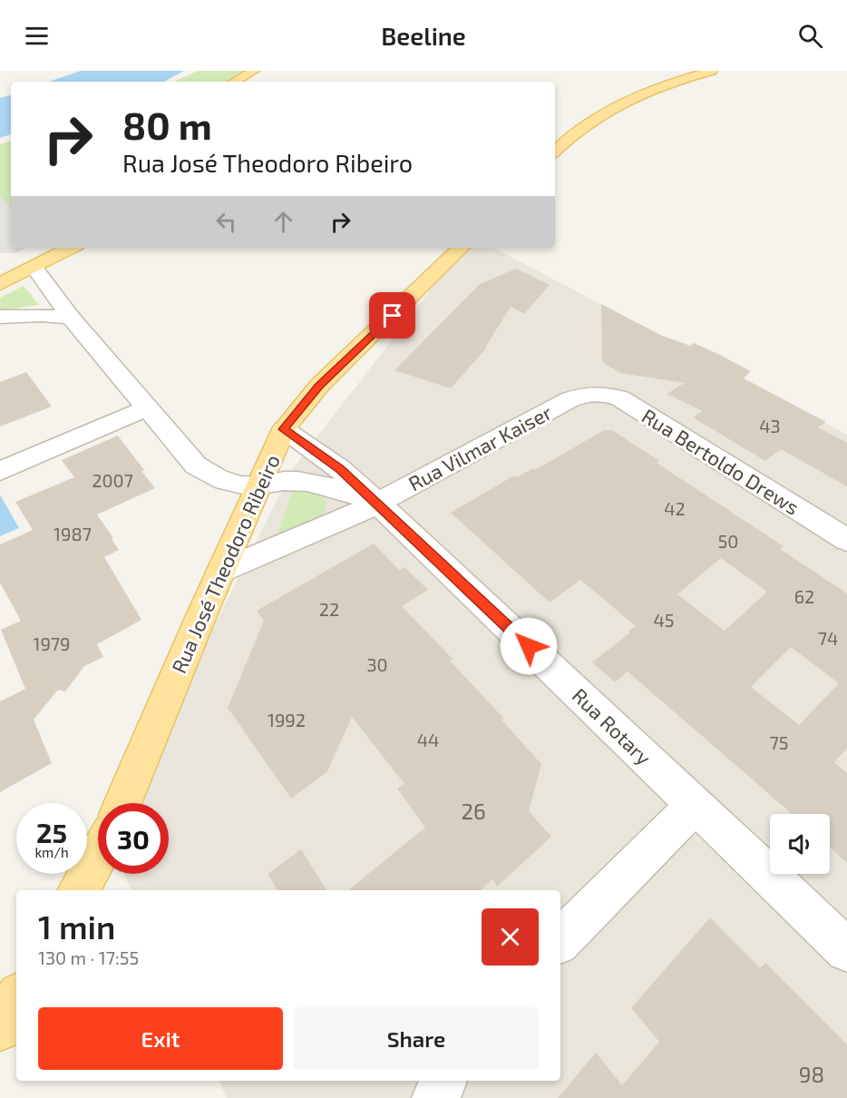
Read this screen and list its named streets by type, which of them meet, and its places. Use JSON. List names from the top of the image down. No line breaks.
{"streets":{"main road":["Rua José Theodoro Ribeiro"],"street":["Rua Vilmar Kaiser","Rua Bertoldo Drews","Rua Rotary"]},"crossings":[["Rua Vilmar Kaiser","Rua Bertoldo Drews"],["Rua Vilmar Kaiser","Rua José Theodoro Ribeiro"],["Rua Vilmar Kaiser","Rua Rotary"],["Rua José Theodoro Ribeiro","Rua Rotary"]],"house_numbers":["43","2007","42","1987","50","62","22","45","74","1979","30","1992","44","75","26","98"],"page":{"header":"Beeline","turn":["80 m","Rua José Theodoro Ribeiro"],"speed":"25 km/h","limit":"30","heading":["1 min","130 m · 17:55"],"buttons":["Exit","Share"]}}
